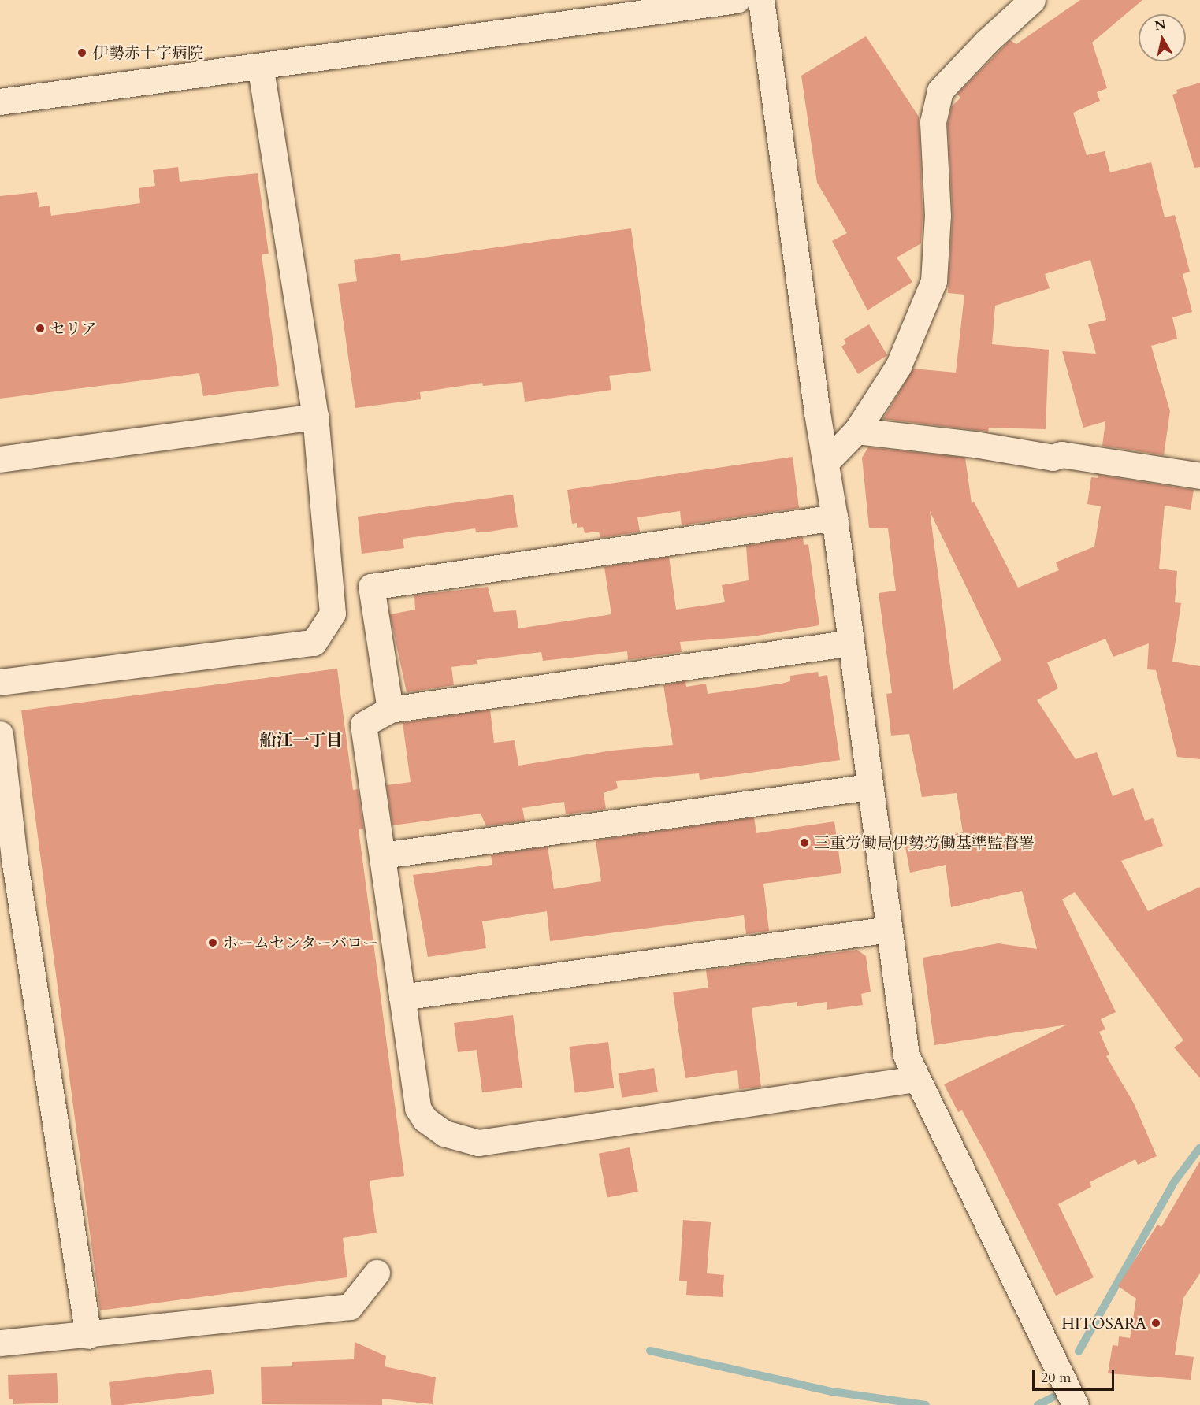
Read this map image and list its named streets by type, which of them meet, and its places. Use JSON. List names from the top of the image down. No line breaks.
{"districts":["船江一丁目"],"places":["伊勢赤十字病院","セリア","三重労働局伊勢労働基準監督署","ホームセンターバロー","HITOSARA"],"scale_bar":"20 m","north":"top"}
